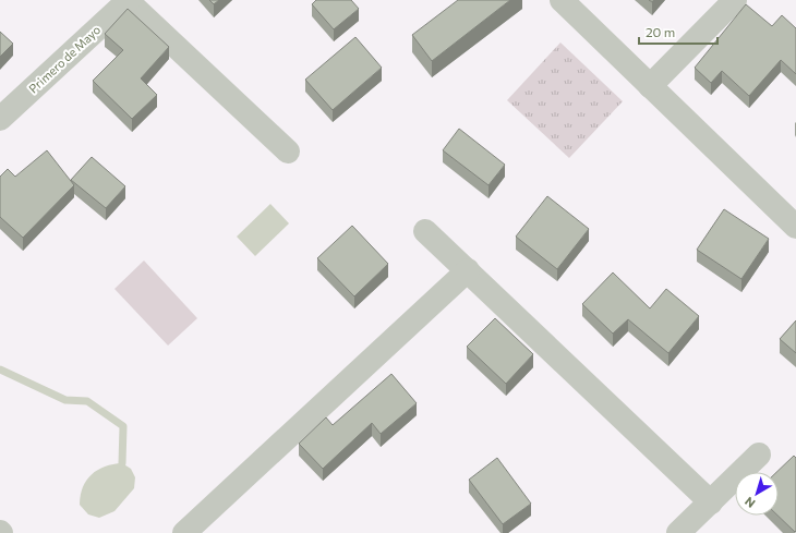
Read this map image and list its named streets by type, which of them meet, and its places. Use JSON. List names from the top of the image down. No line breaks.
{"streets":{"street":["Primero de Mayo"]},"scale_bar":"20 m","north":"bottom left"}
